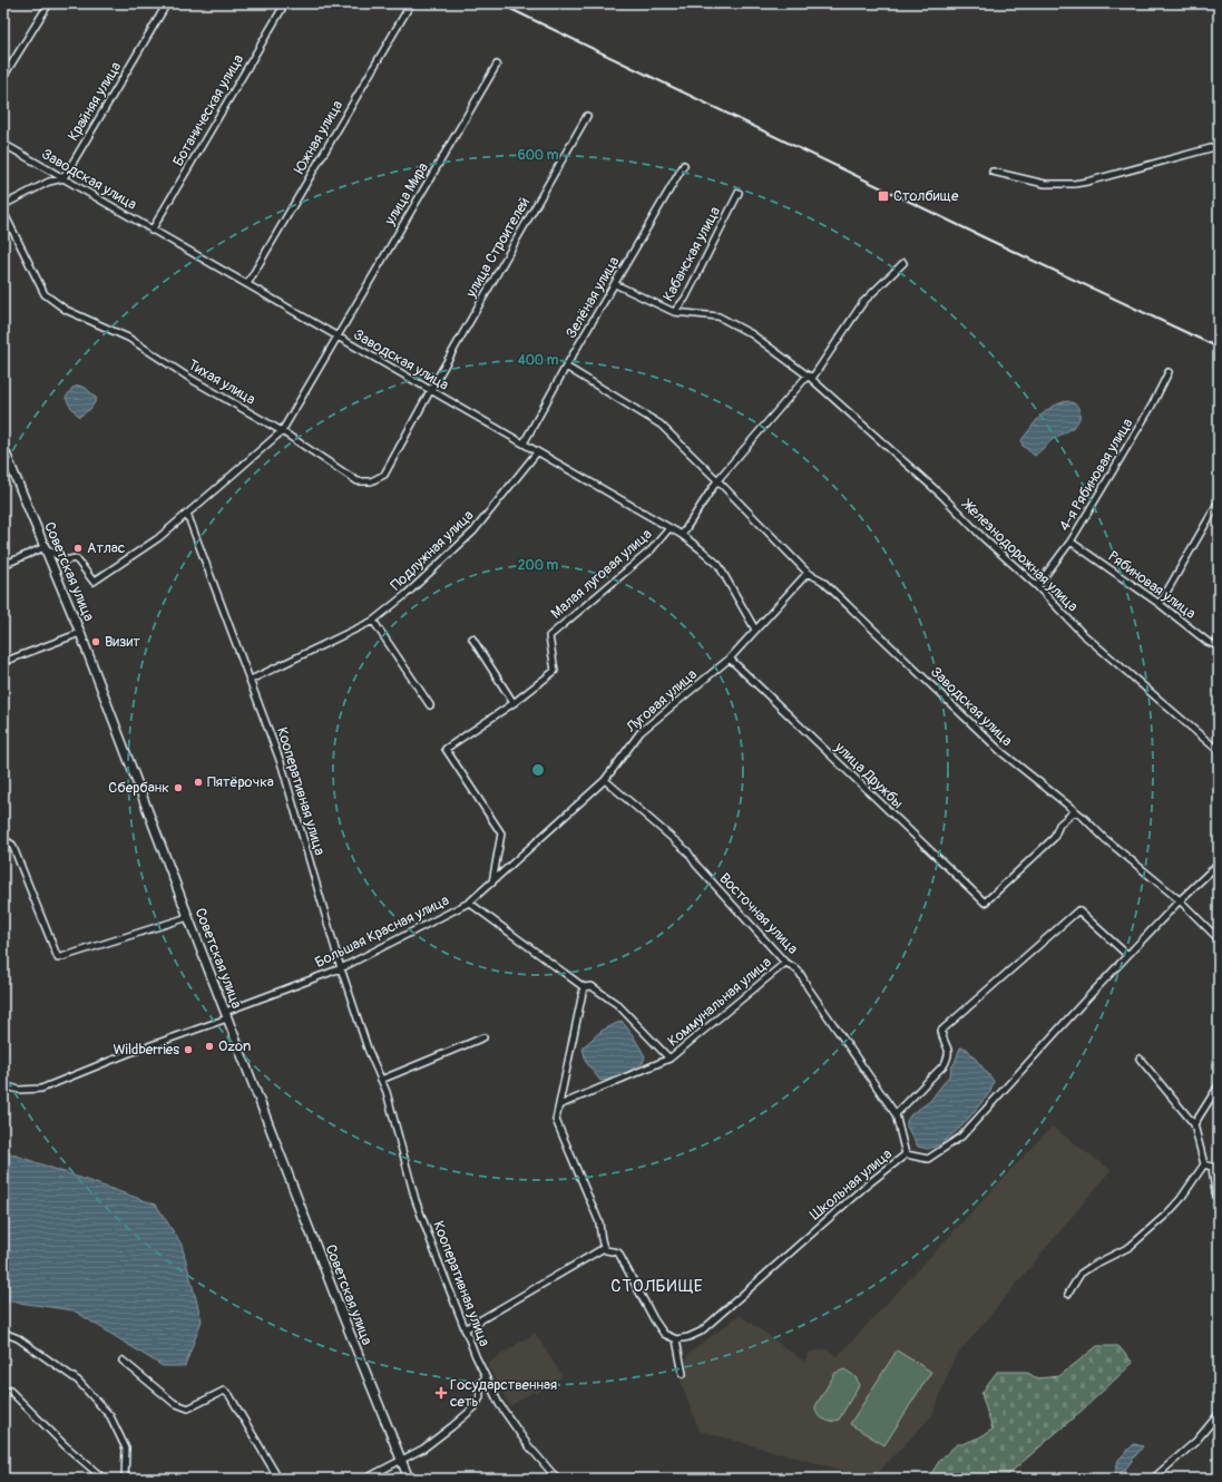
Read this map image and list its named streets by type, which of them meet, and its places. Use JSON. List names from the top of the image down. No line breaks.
{"streets":{"street":["Крайняя улица","Ботаническая улица","Южная улица","Заводская улица","улица Мира","улица Строителей","Кабанская улица","Зелёная улица","Тихая улица","4-я Рябиновая улица","Подлужная улица","Железнодорожная улица","Советская улица","Малая луговая улица","Рябиновая улица","Луговая улица","улица Дружбы","Кооперативная улица","Восточная улица","Большая Красная улица","Коммунальная улица","Школьная улица"]},"crossings":[["Крайняя улица","Заводская улица"],["Ботаническая улица","Заводская улица"],["Южная улица","Заводская улица"],["Заводская улица","улица Мира"],["Заводская улица","улица Строителей"],["Заводская улица","Зелёная улица"],["Заводская улица","Тихая улица"],["Заводская улица","Подлужная улица"],["Заводская улица","Малая луговая улица"],["Заводская улица","Луговая улица"],["Заводская улица","улица Дружбы"],["Заводская улица","Школьная улица"],["улица Строителей","Тихая улица"],["Кабанская улица","Железнодорожная улица"],["4-я Рябиновая улица","Железнодорожная улица"],["4-я Рябиновая улица","Рябиновая улица"],["Подлужная улица","Кооперативная улица"],["Советская улица","Большая Красная улица"],["Малая луговая улица","Луговая улица"],["Малая луговая улица","Большая Красная улица"],["Луговая улица","улица Дружбы"],["Луговая улица","Восточная улица"],["Луговая улица","Большая Красная улица"],["Кооперативная улица","Большая Красная улица"],["Восточная улица","Коммунальная улица"],["Восточная улица","Школьная улица"],["Большая Красная улица","Коммунальная улица"]],"districts":["СТОЛБИЩЕ"],"places":{"transit":["Столбище"],"other":["Атлас","Визит","Пятёрочка","Сбербанк","Ozon","Wildberries"],"health":["Государственная сеть"]},"rings":["600 m","400 m","200 m"]}
